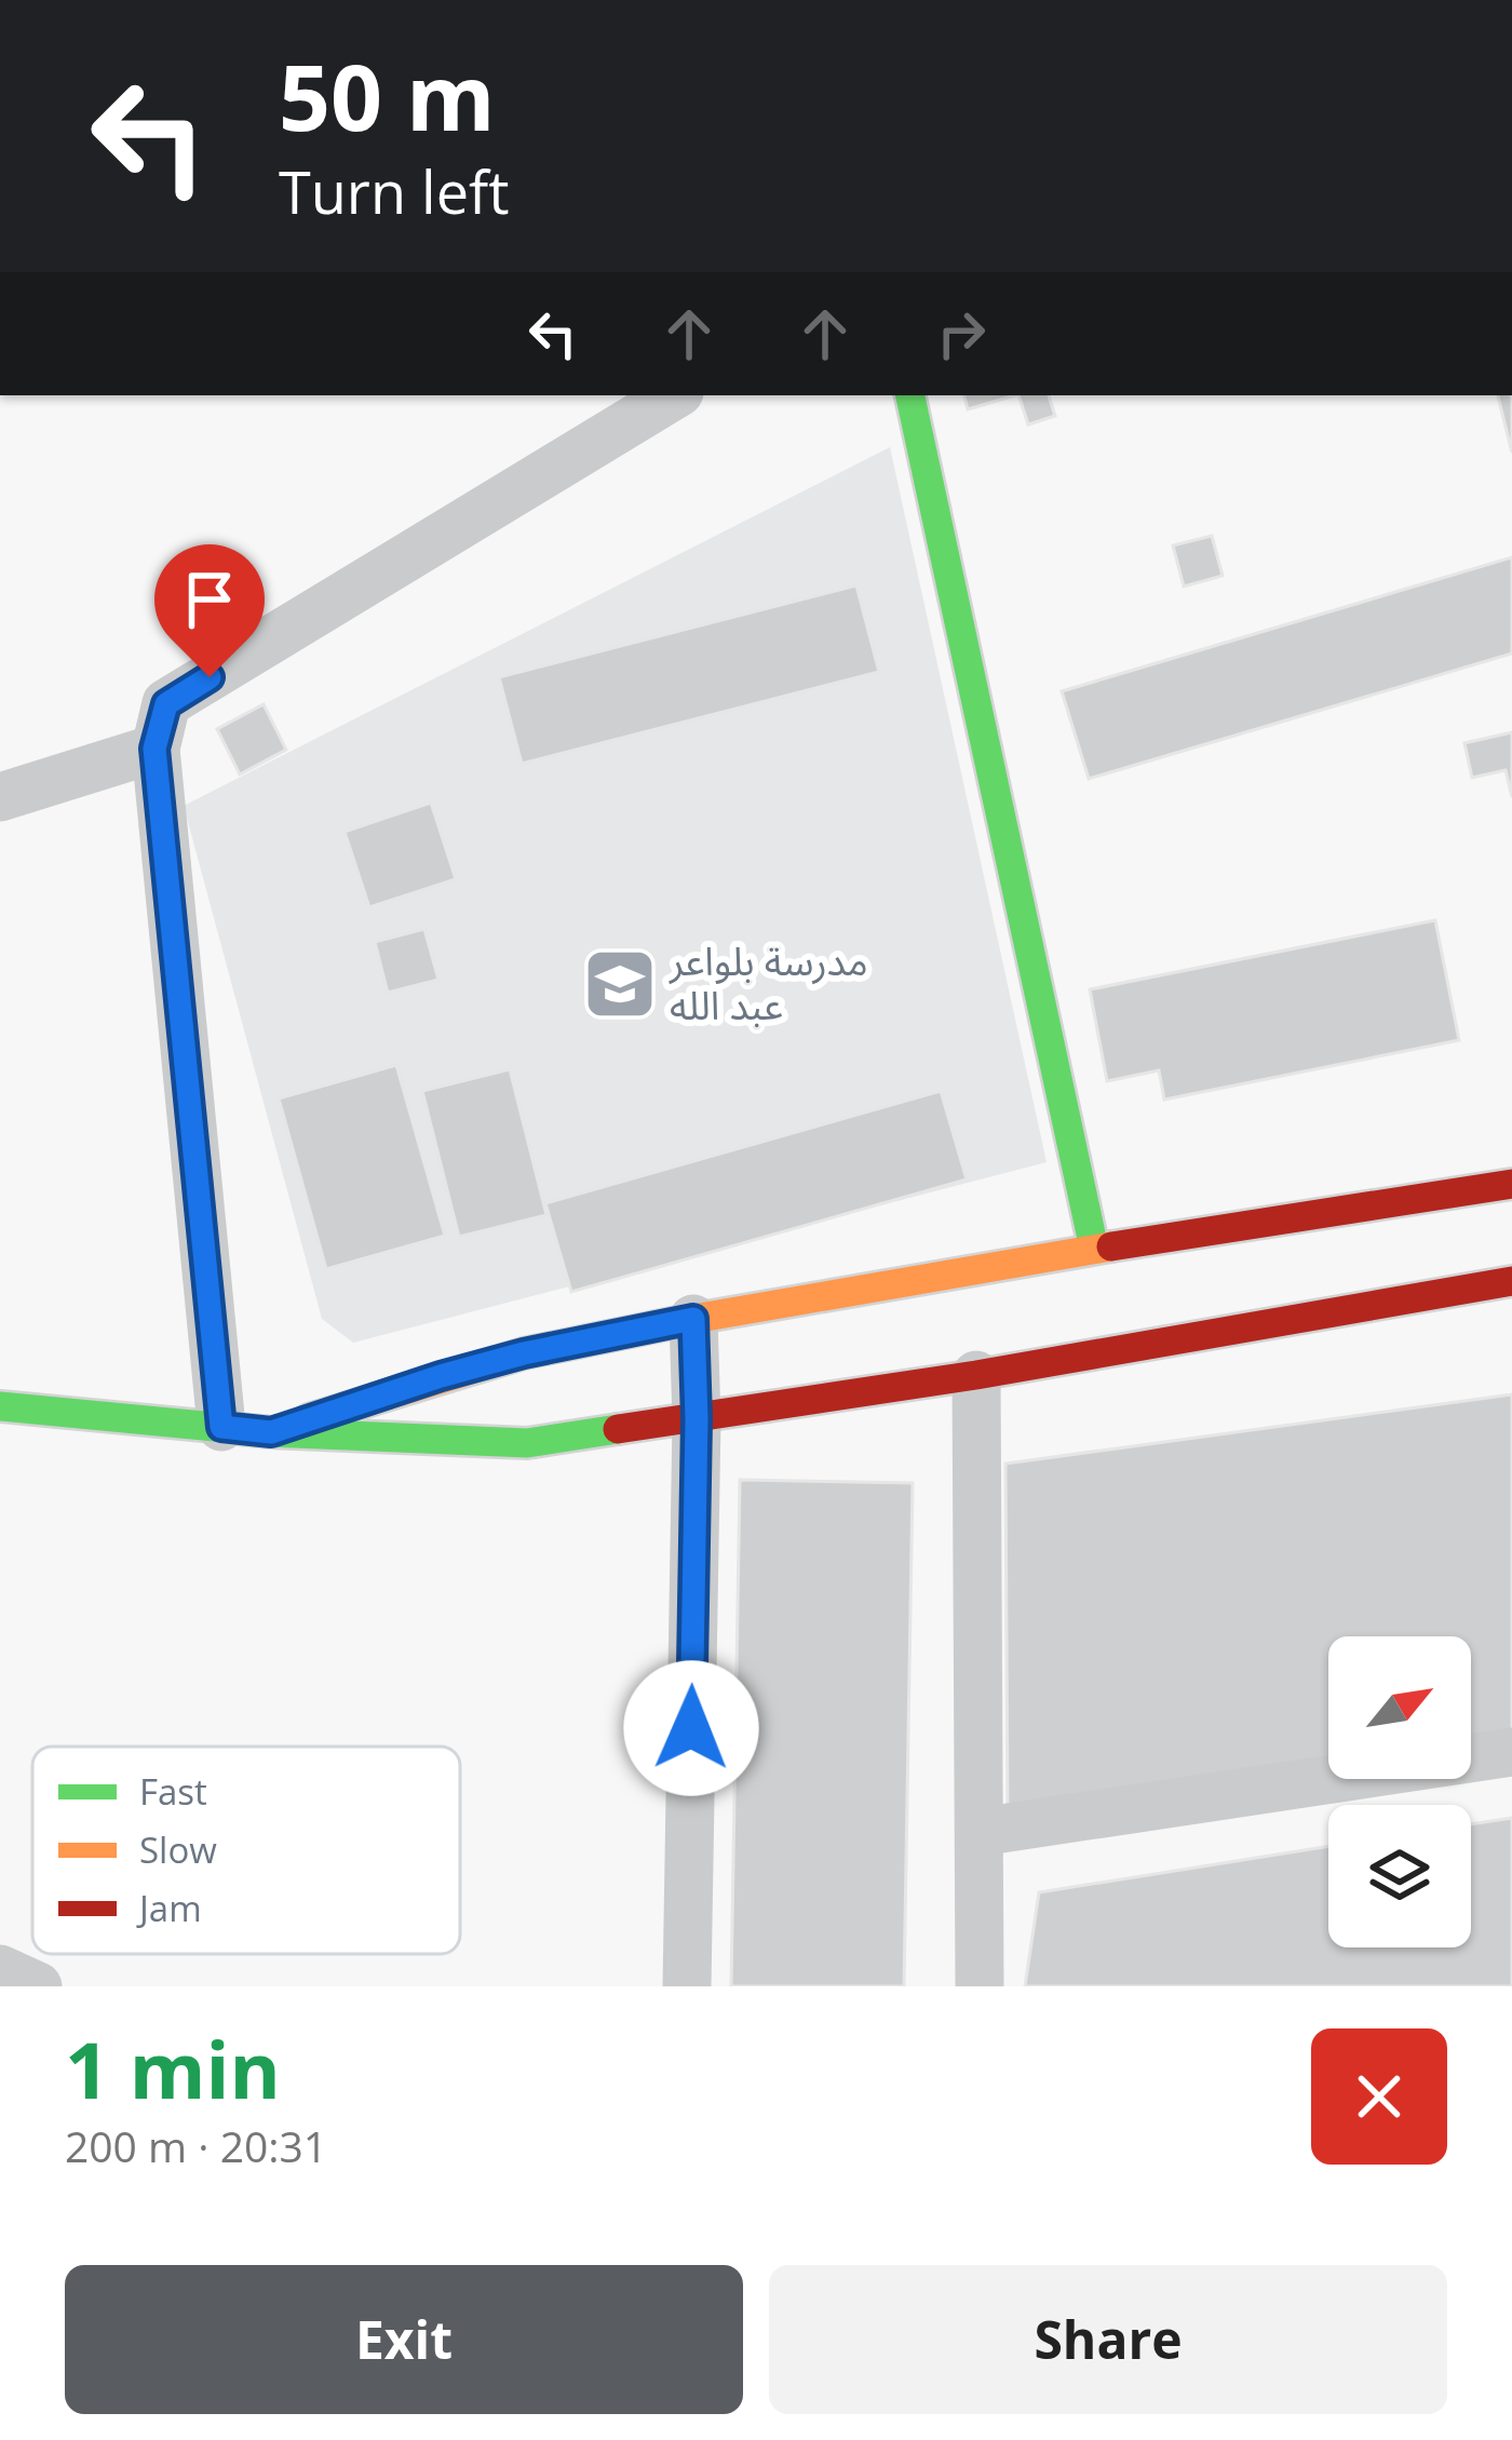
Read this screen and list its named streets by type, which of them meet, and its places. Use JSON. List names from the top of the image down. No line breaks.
{"places":{"school or university":["مدرسة بلواعر عبد الله"]},"legend":["Fast","Slow","Jam"],"north":"top right","page":{"turn":["50 m","Turn left"],"heading":["1 min","200 m · 20:31"],"buttons":["Exit","Share"]}}
